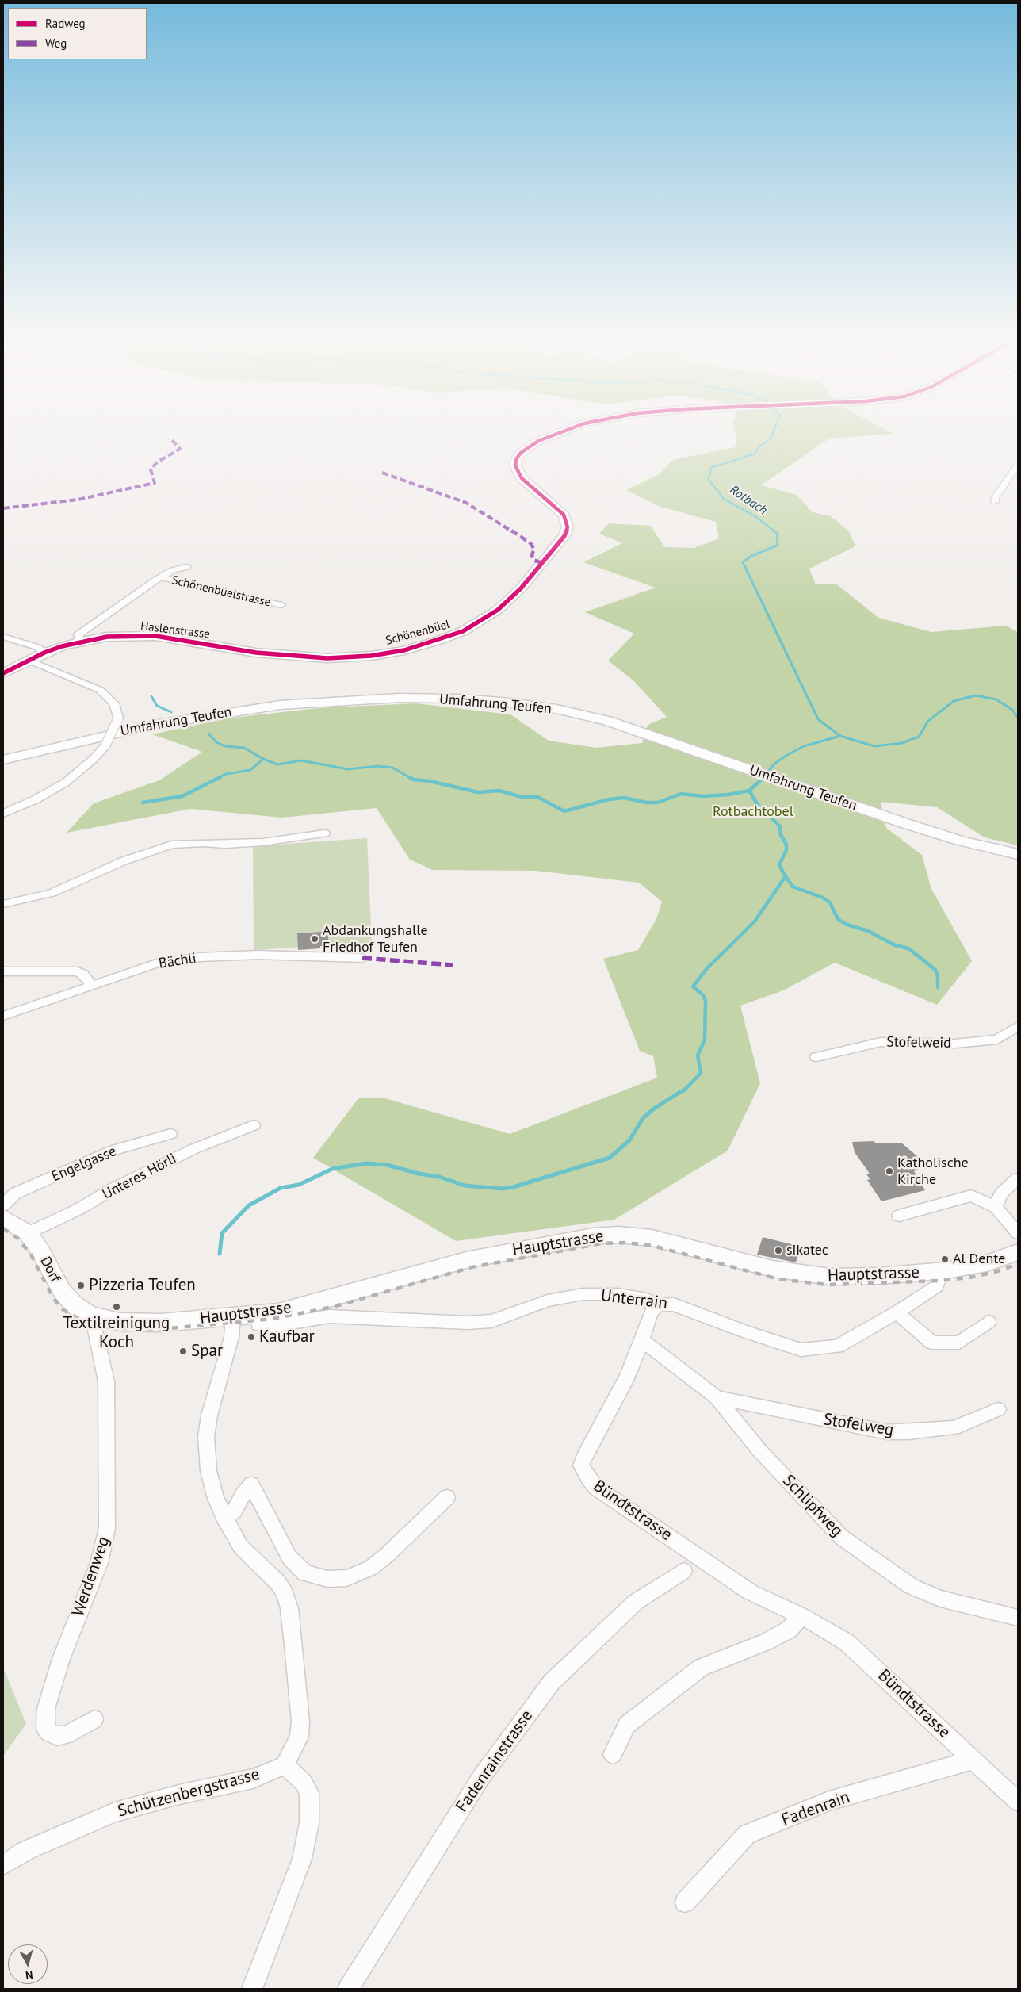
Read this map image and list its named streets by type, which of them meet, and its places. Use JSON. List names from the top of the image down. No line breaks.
{"streets":{"street":["Schönenbüelstrasse","Haslenstrasse","Schönenbüel","Umfahrung Teufen","Bächli","Stofelweid","Engelgasse","Unteres Hörli","Hauptstrasse","Dorf","Unterrain","Stofelweg","Schlipfweg","Bündtstrasse","Werdenweg","Fadenrainstrasse","Schützenbergstrasse","Fadenrain"]},"crossings":[["Schönenbüelstrasse","Haslenstrasse"],["Haslenstrasse","Schönenbüel"],["Unteres Hörli","Dorf"],["Hauptstrasse","Dorf"],["Hauptstrasse","Unterrain"],["Hauptstrasse","Werdenweg"],["Dorf","Werdenweg"],["Unterrain","Bündtstrasse"],["Stofelweg","Schlipfweg"],["Schlipfweg","Bündtstrasse"],["Bündtstrasse","Fadenrain"]],"water":["Rotbach"],"parks":["Rotbachtobel"],"places":["Abdankungshalle Friedhof Teufen","Katholische Kirche","sikatec","Al Dente","Pizzeria Teufen","Textilreinigung Koch","Kaufbar","Spar"],"legend":["Radweg","Weg"],"north":"bottom"}
